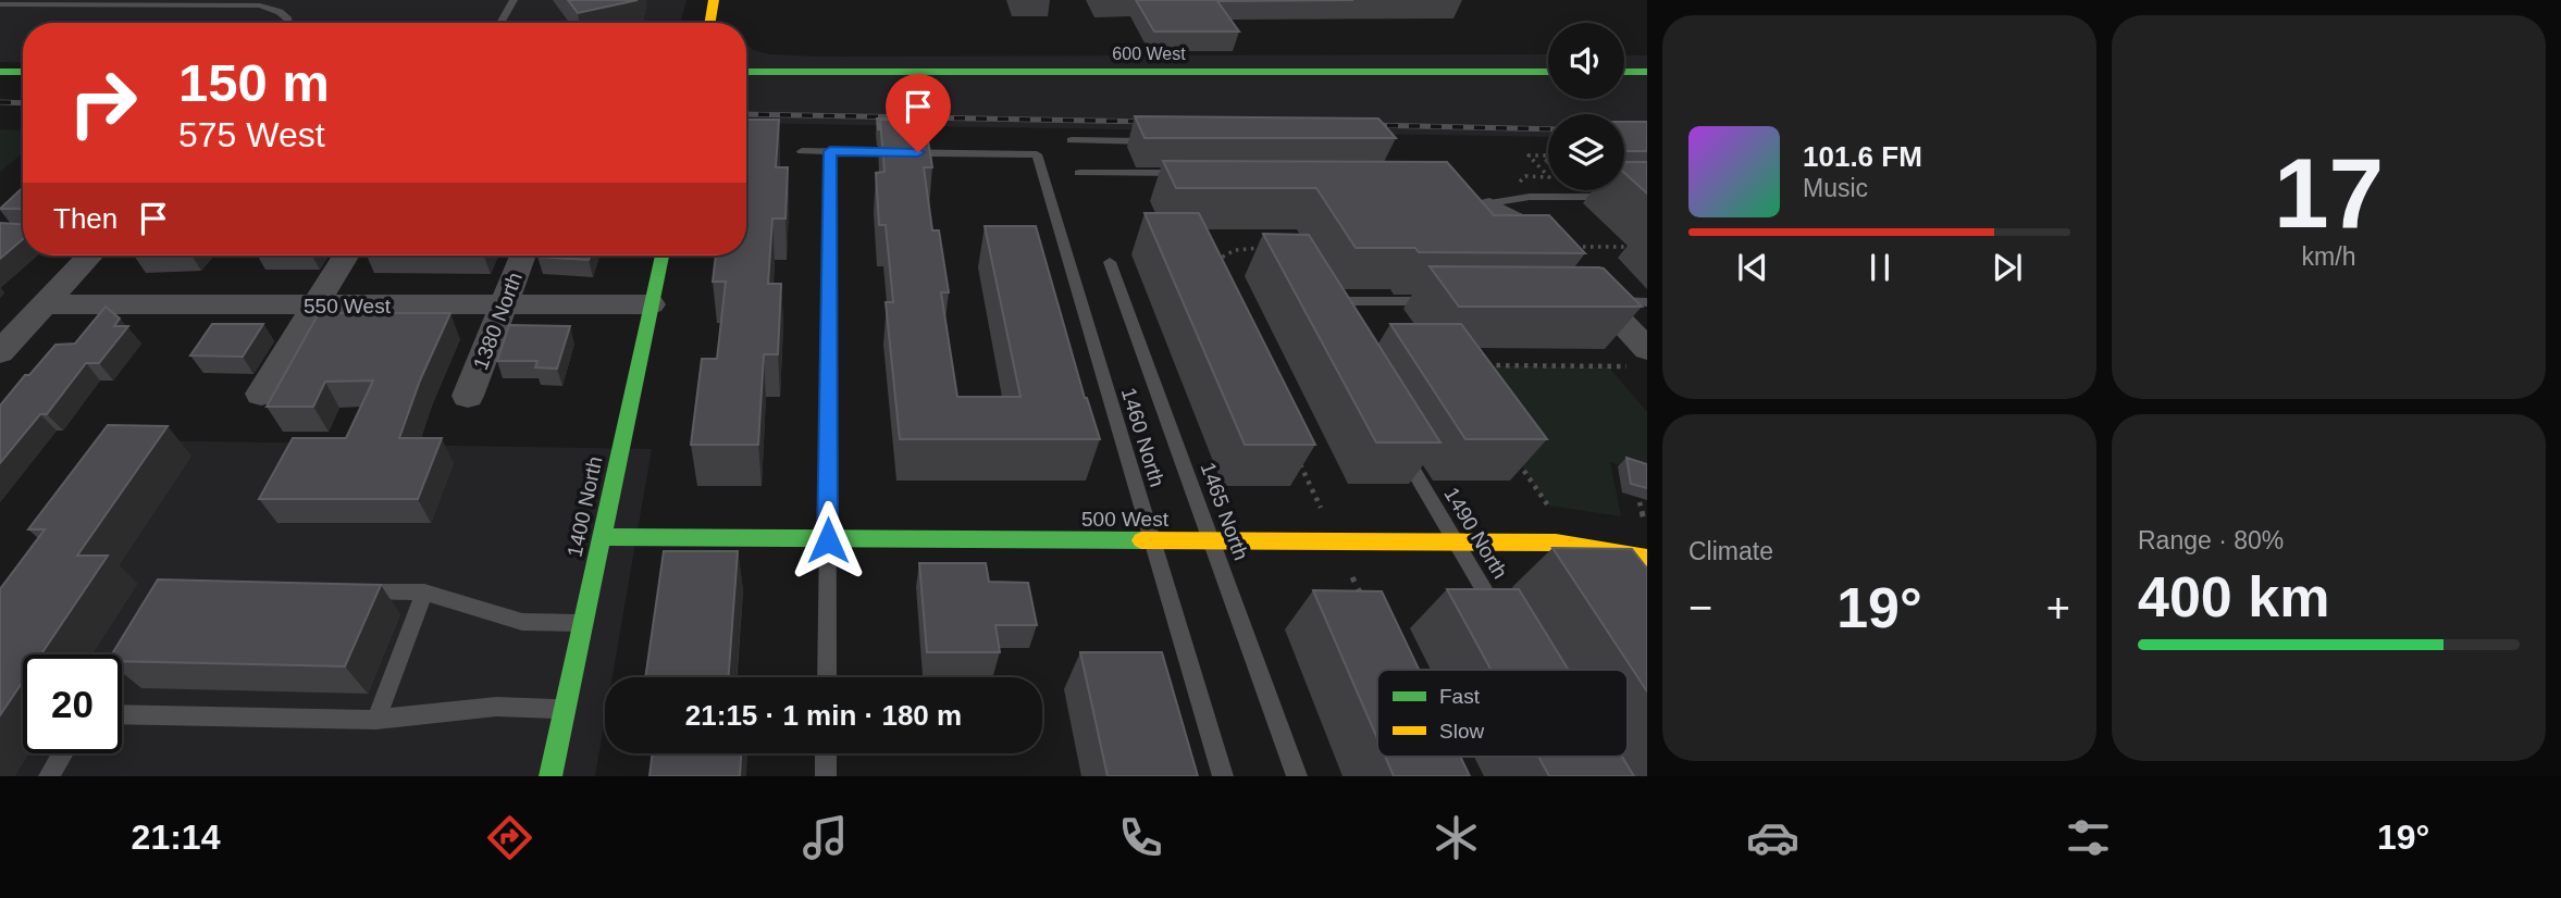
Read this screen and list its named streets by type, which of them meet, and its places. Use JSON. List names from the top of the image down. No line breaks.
{"streets":{"street":["600 West","550 West","1380 North","1400 North","500 West"],"lane":["1460 North","1465 North","1490 North"]},"crossings":[["550 West","1380 North"],["550 West","1400 North"],["1460 North","500 West"],["1400 North","500 West"],["1465 North","500 West"],["500 West","1490 North"]],"legend":["Fast","Slow"],"page":{"tile":[["17","km/h"],"Climate",["Range · 80%","400 km"]],"turn":["150 m","575 West"],"song":["101.6 FM","Music"],"then":"Then","heat":["−","19°","+"],"limit":"20","trip":"21:15 · 1 min · 180 m","tabs":["21:14","19°"]}}
